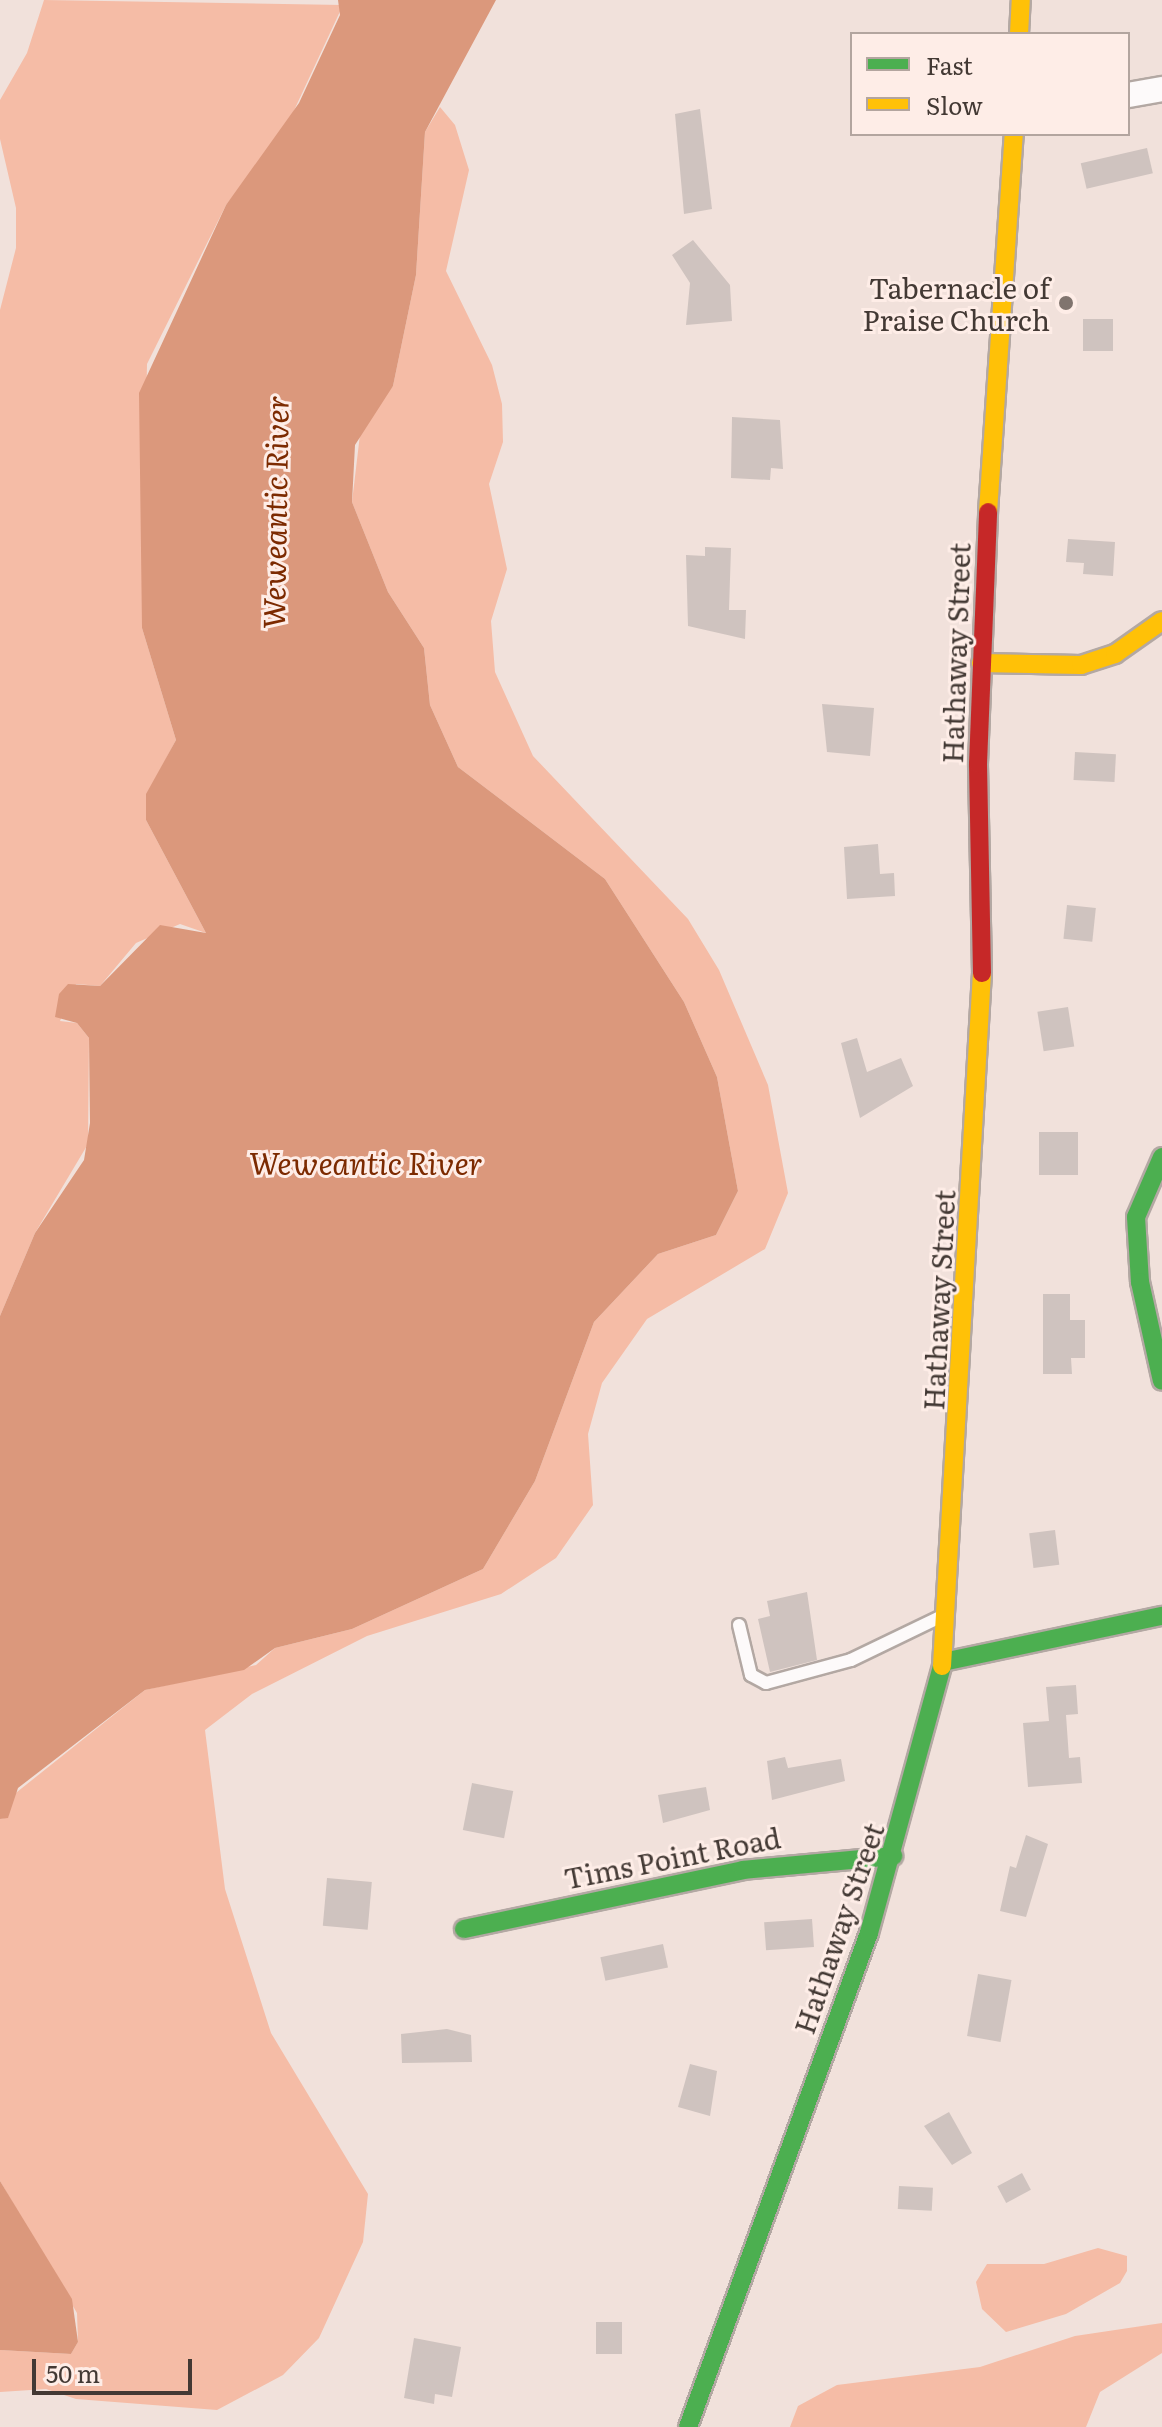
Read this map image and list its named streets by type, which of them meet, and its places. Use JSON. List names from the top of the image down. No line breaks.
{"streets":{"street":["Hathaway Street","Tims Point Road"]},"crossings":[["Hathaway Street","Tims Point Road"]],"water":["Weweantic River"],"places":["Tabernacle of Praise Church"],"legend":["Fast","Slow"],"scale_bar":"50 m"}
